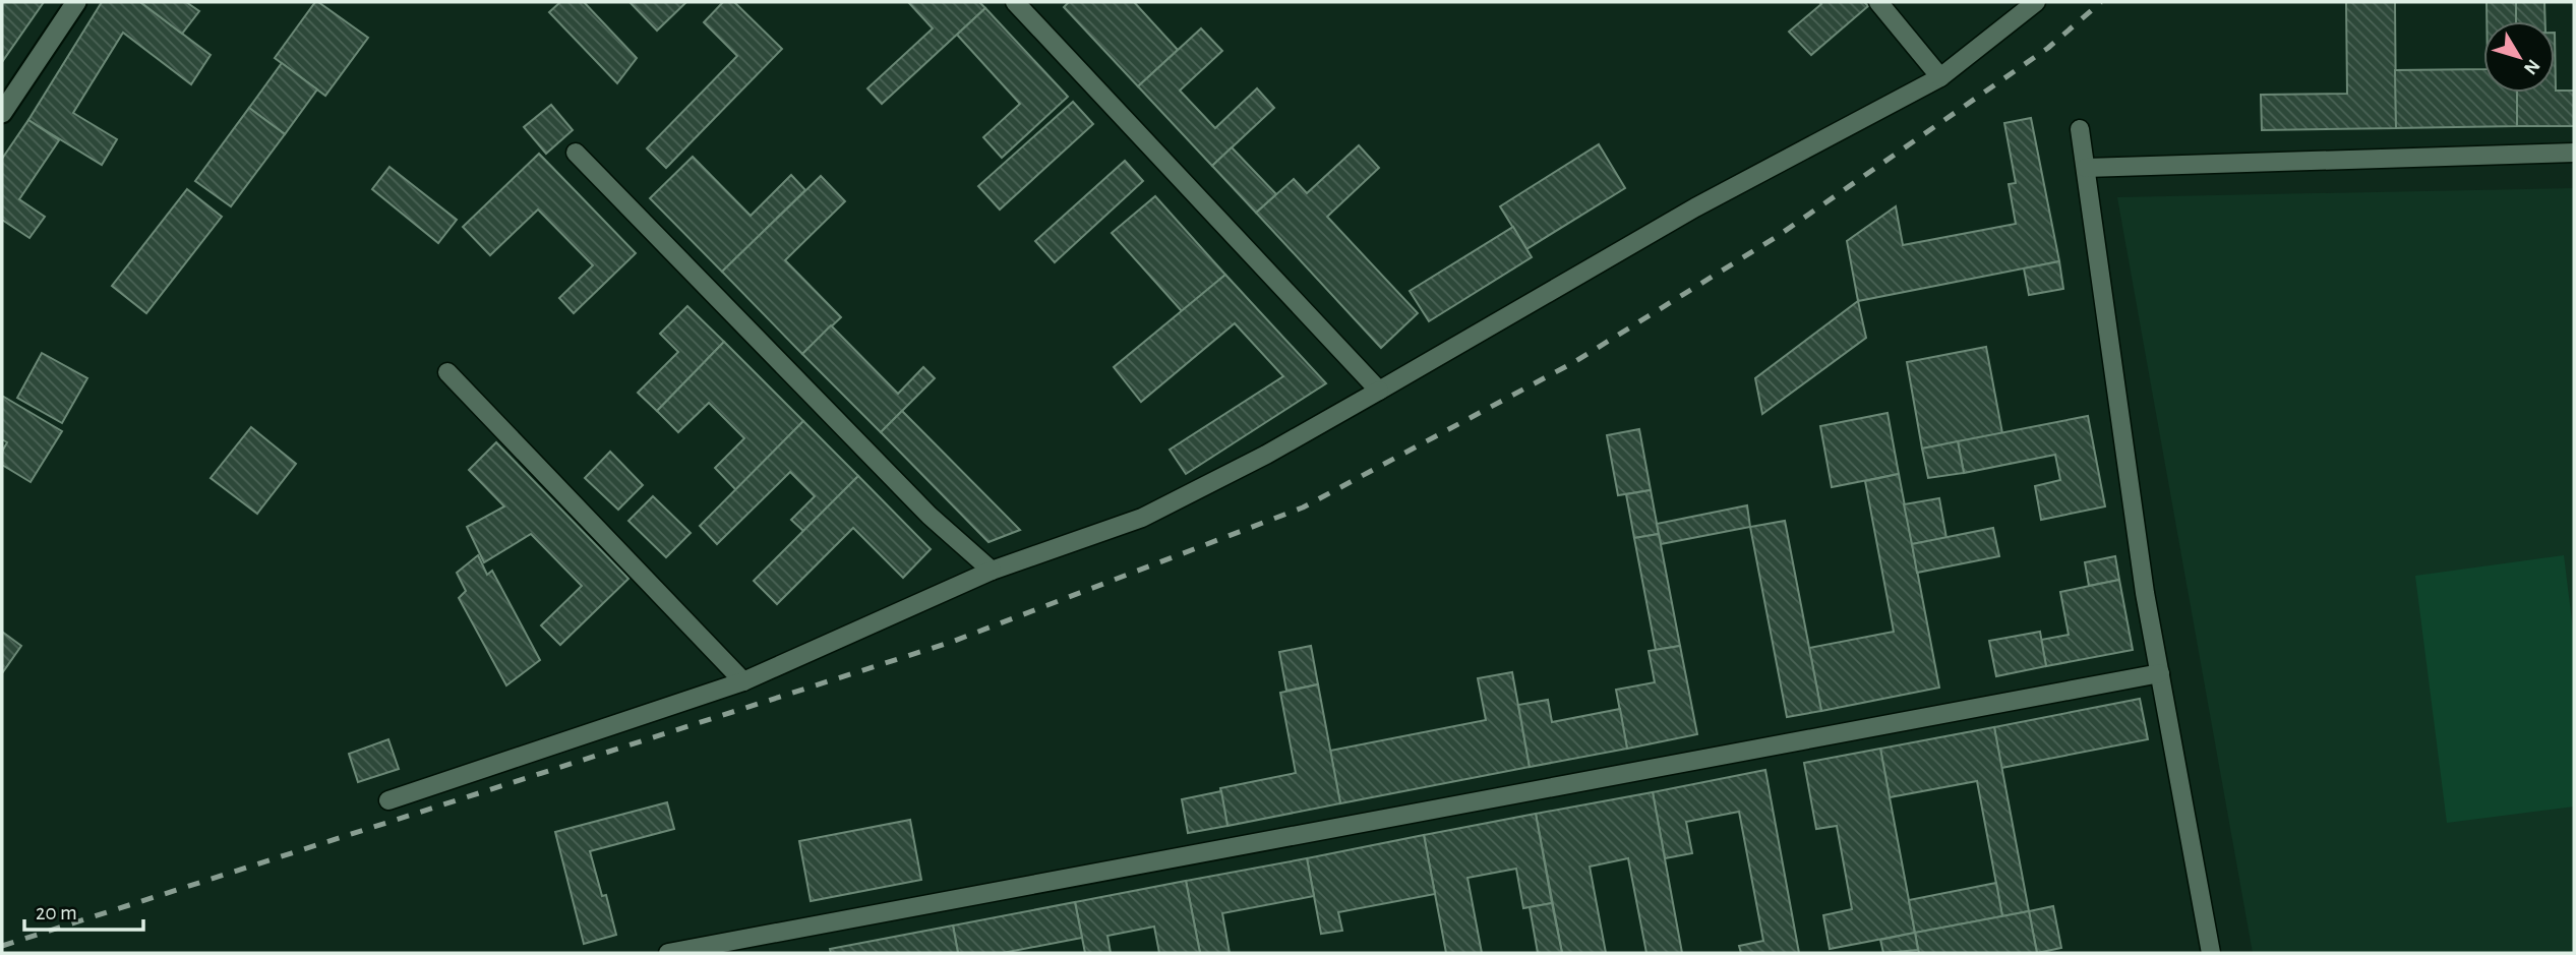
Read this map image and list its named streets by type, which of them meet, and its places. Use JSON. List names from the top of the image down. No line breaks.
{"scale_bar":"20 m","north":"bottom right"}
